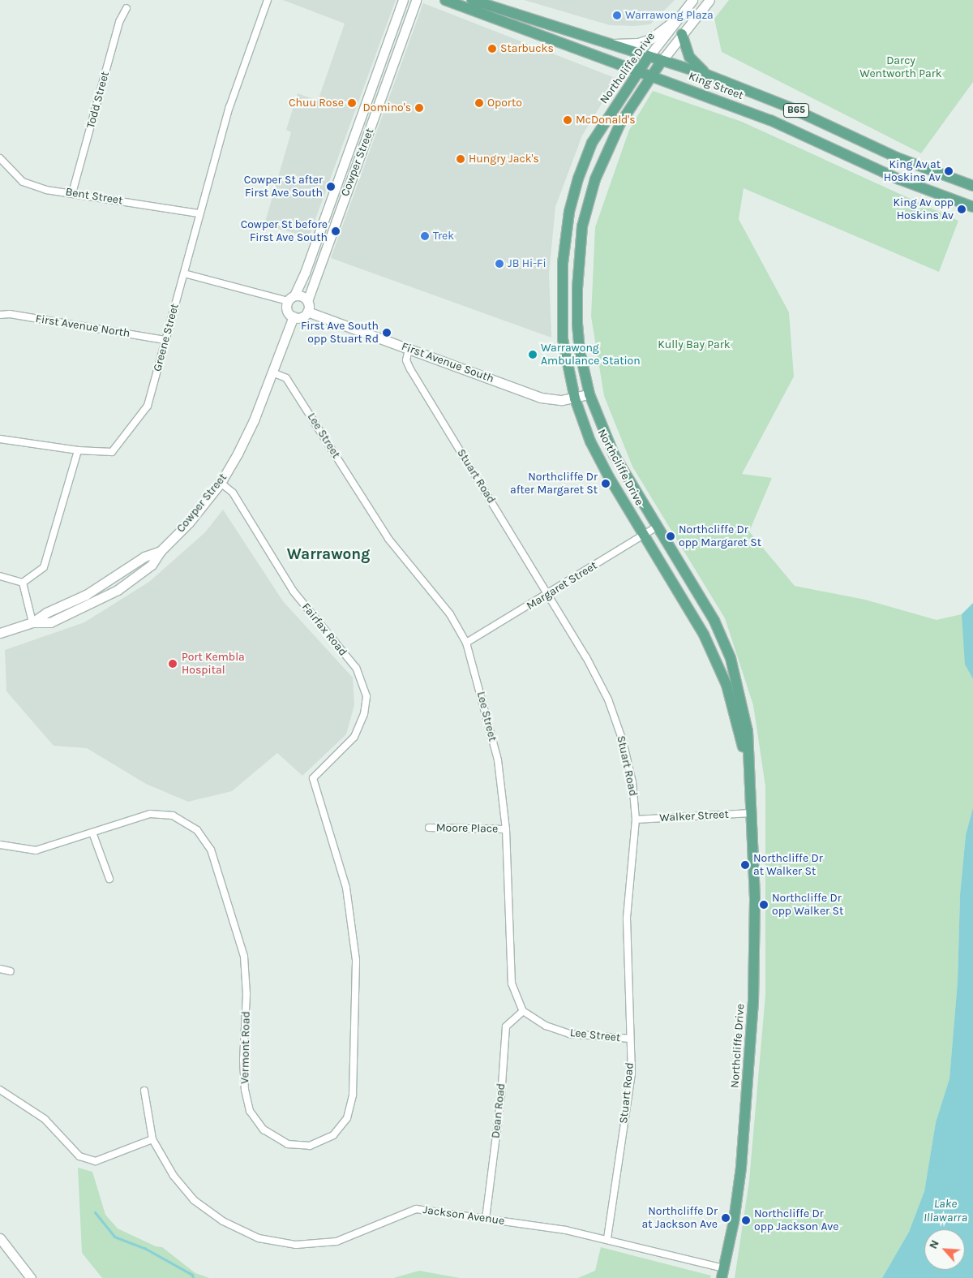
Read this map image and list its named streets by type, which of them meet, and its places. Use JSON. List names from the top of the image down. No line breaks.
{"streets":{"main road":["Northcliffe Drive","King Street","B65","Cowper Street","First Avenue South"],"street":["Todd Street","Bent Street","First Avenue North","Greene Street","Lee Street","Stuart Road","Margaret Street","Fairfax Road","Walker Street","Moore Place","Vermont Road","Dean Road","Jackson Avenue"]},"crossings":[["Northcliffe Drive","King Street"],["Northcliffe Drive","First Avenue South"],["Northcliffe Drive","Margaret Street"],["Northcliffe Drive","Walker Street"],["Northcliffe Drive","Jackson Avenue"],["Todd Street","Bent Street"],["Cowper Street","First Avenue South"],["Cowper Street","Lee Street"],["Cowper Street","Fairfax Road"],["Bent Street","Greene Street"],["First Avenue North","Greene Street"],["First Avenue South","Stuart Road"],["Lee Street","Stuart Road"],["Lee Street","Margaret Street"],["Lee Street","Moore Place"],["Lee Street","Dean Road"],["Stuart Road","Margaret Street"],["Stuart Road","Walker Street"],["Stuart Road","Jackson Avenue"],["Fairfax Road","Vermont Road"],["Dean Road","Jackson Avenue"]],"districts":["Warrawong"],"water":["Lake Illawarra"],"parks":["Darcy Wentworth Park","Kully Bay Park"],"places":["Warrawong Plaza","Starbucks","Chuu Rose","Oporto","Domino's","McDonald's","Hungry Jack's","King Av at Hoskins Av","Cowper St after First Ave South","King Av opp Hoskins Av","Cowper St before First Ave South","Trek","JB Hi-Fi","First Ave South opp Stuart Rd","Warrawong Ambulance Station","Northcliffe Dr after Margaret St","Northcliffe Dr opp Margaret St","Port Kembla Hospital","Northcliffe Dr at Walker St","Northcliffe Dr opp Walker St","Northcliffe Dr at Jackson Ave","Northcliffe Dr opp Jackson Ave"],"north":"top left"}
